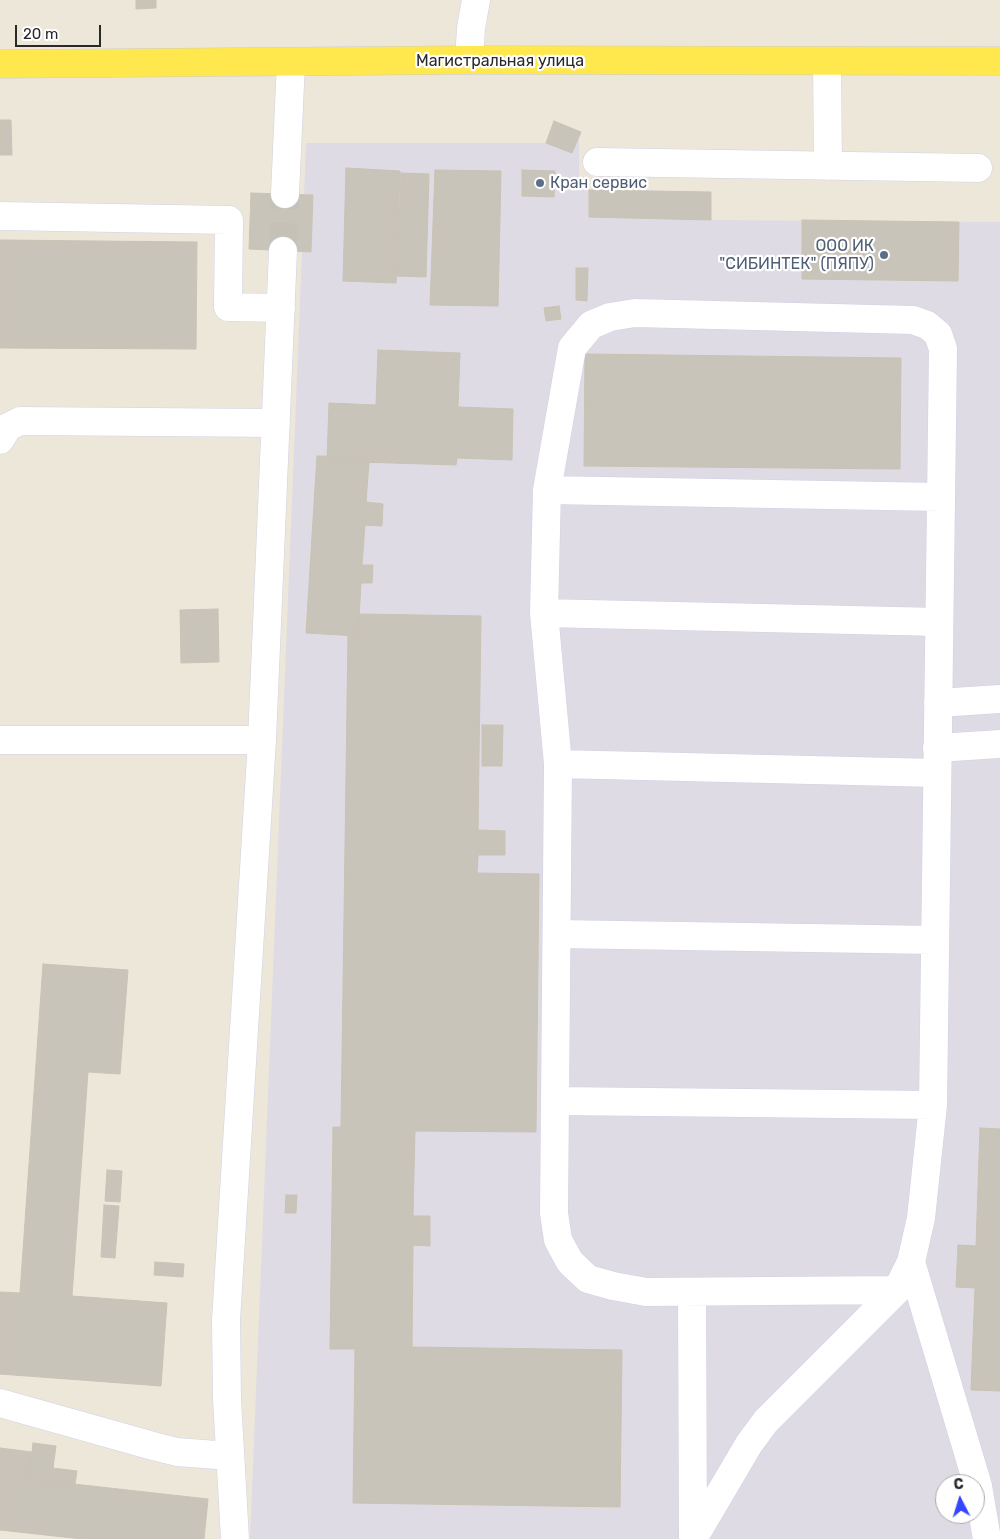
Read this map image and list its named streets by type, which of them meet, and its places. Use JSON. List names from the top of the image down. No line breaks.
{"streets":{"main road":["Магистральная улица"]},"places":["Кран сервис","ООО ИК \"СИБИНТЕК\" (ПЯПУ)"],"scale_bar":"20 m","north":"top"}
